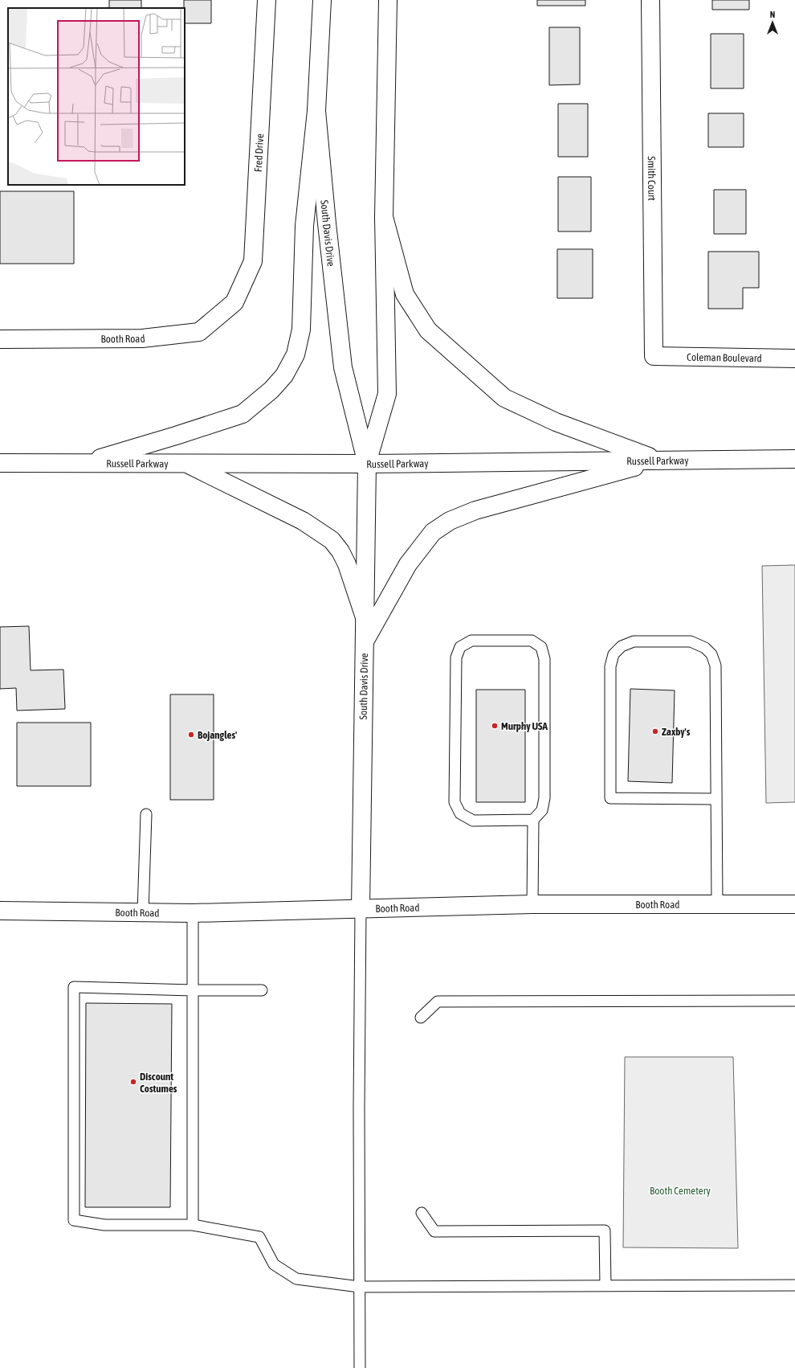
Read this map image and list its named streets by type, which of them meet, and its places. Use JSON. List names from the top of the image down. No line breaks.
{"streets":{"street":["Fred Drive","Smith Court","South Davis Drive","Booth Road","Coleman Boulevard","Russell Parkway"]},"crossings":[["Fred Drive","Booth Road"],["Smith Court","Coleman Boulevard"],["South Davis Drive","Booth Road"],["South Davis Drive","Russell Parkway"]],"parks":["Booth Cemetery"],"places":["Murphy USA","Zaxby's","Bojangles'","Discount Costumes"],"north":"top"}
